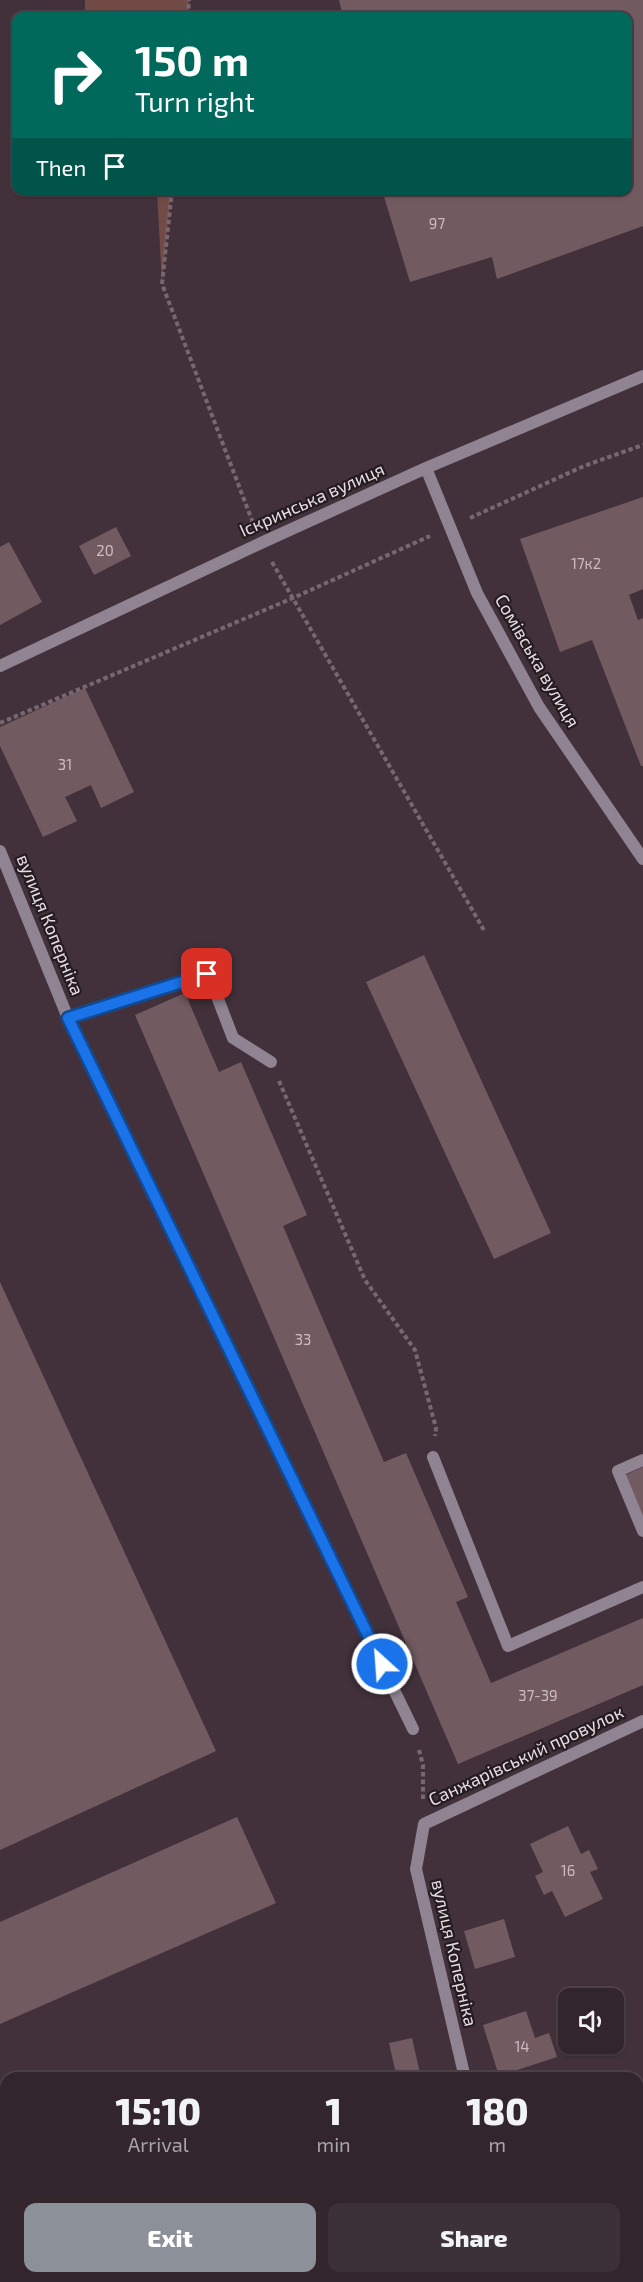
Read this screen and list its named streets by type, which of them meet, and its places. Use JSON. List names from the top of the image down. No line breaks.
{"streets":{"street":["Іскринська вулиця","Сомівська вулиця","вулиця Коперніка","Санжарівський провулок"]},"crossings":[["Іскринська вулиця","Сомівська вулиця"],["вулиця Коперніка","Санжарівський провулок"]],"house_numbers":["97","20","17к2","31","33","37-39","16","14"],"page":{"turn":["150 m","Turn right"],"then":"Then","eta":["15:10","Arrival","1","min","180","m"],"buttons":["Exit","Share"]}}
